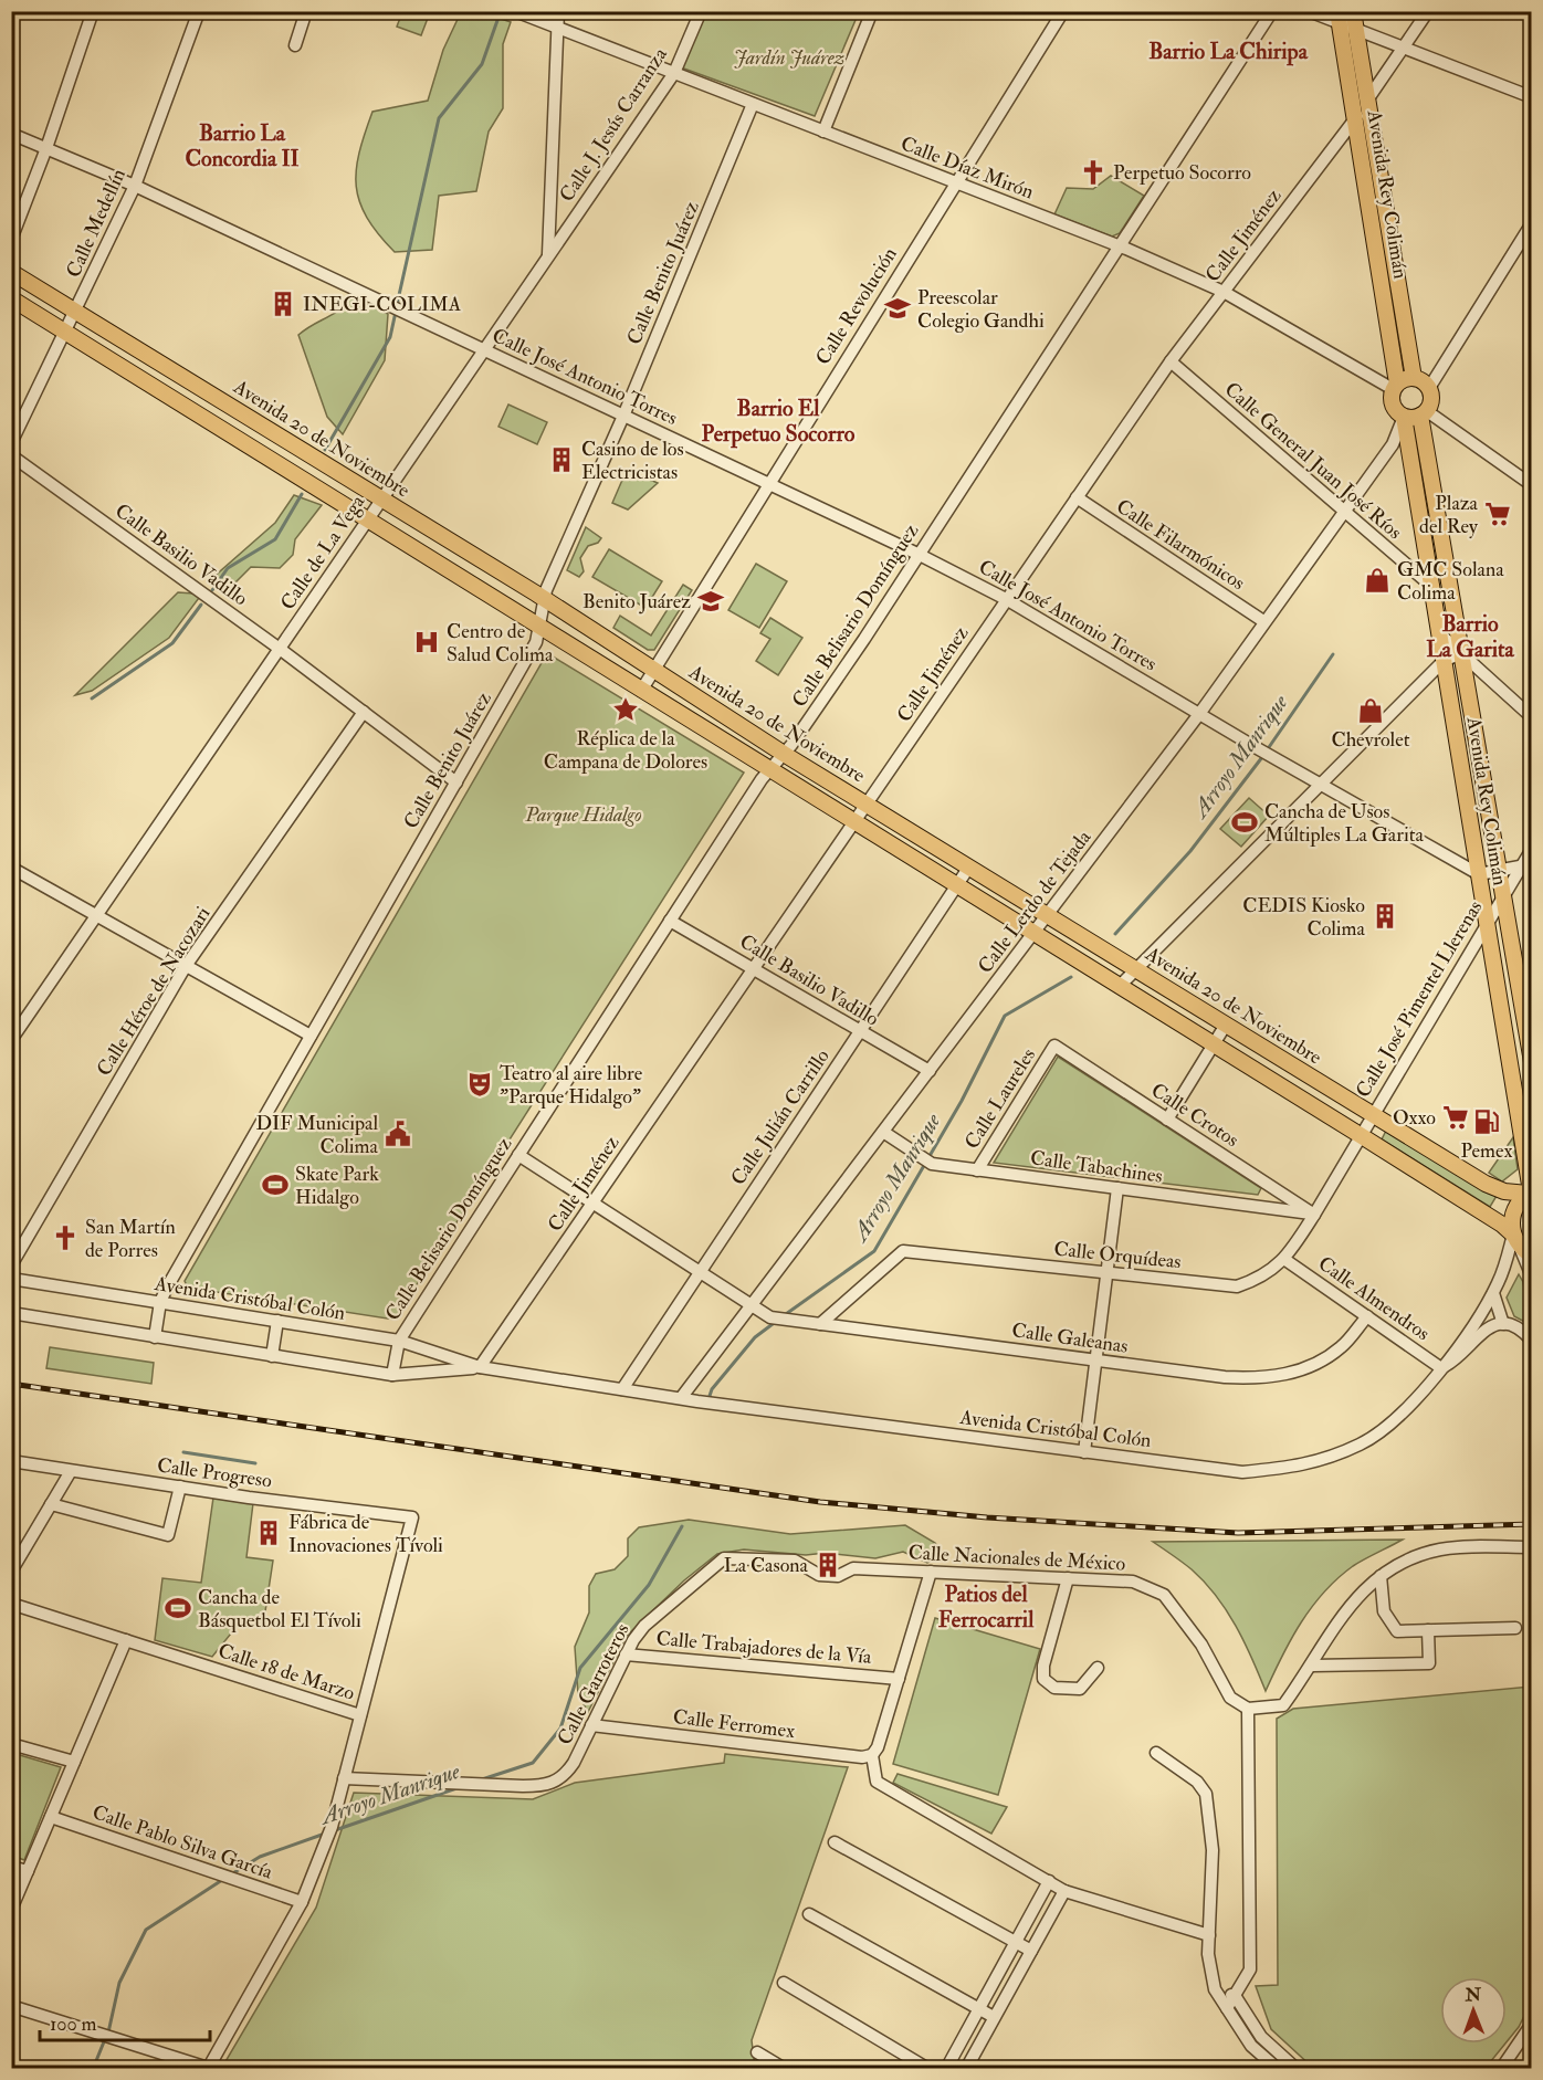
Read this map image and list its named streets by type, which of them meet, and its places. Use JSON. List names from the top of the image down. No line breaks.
{"streets":{"main road":["Avenida Rey Colimán","Avenida 20 de Noviembre"],"street":["Calle J. Jesús Carranza","Calle Díaz Mirón","Calle Medellín","Calle Jiménez","Calle Benito Juárez","Calle Revolución","Calle José Antonio Torres","Calle General Juan José Ríos","Calle Filarmónicos","Calle de La Vega","Calle Basilio Vadillo","Calle Belisario Domínguez","Calle Lerdo de Tejada","Calle Héroe de Nacozari","Calle José Pimentel Llerenas","Calle Laureles","Calle Crotos","Calle Julián Carrillo","Calle Tabachines","Calle Orquídeas","Avenida Cristóbal Colón","Calle Almendros","Calle Galeanas","Calle Progreso","Calle Nacionales de México","Calle Trabajadores de la Vía","Calle 18 de Marzo","Calle Garroteros","Calle Ferromex","Calle Pablo Silva García"]},"crossings":[["Calle J. Jesús Carranza","Calle Díaz Mirón"],["Calle J. Jesús Carranza","Calle de La Vega"],["Calle Díaz Mirón","Avenida Rey Colimán"],["Calle Díaz Mirón","Calle Jiménez"],["Calle Díaz Mirón","Calle Benito Juárez"],["Calle Díaz Mirón","Calle Revolución"],["Calle Díaz Mirón","Calle Belisario Domínguez"],["Calle Díaz Mirón","Calle Lerdo de Tejada"],["Avenida Rey Colimán","Calle Jiménez"],["Avenida Rey Colimán","Calle José Antonio Torres"],["Avenida Rey Colimán","Avenida 20 de Noviembre"],["Avenida Rey Colimán","Calle General Juan José Ríos"],["Avenida Rey Colimán","Calle Lerdo de Tejada"],["Avenida Rey Colimán","Calle José Pimentel Llerenas"],["Calle Medellín","Calle José Antonio Torres"],["Calle Medellín","Avenida 20 de Noviembre"],["Calle Jiménez","Calle José Antonio Torres"],["Calle Jiménez","Avenida 20 de Noviembre"],["Calle Jiménez","Calle General Juan José Ríos"],["Calle Jiménez","Calle Filarmónicos"],["Calle Jiménez","Calle Basilio Vadillo"],["Calle Jiménez","Avenida Cristóbal Colón"],["Calle Jiménez","Calle Galeanas"],["Calle Benito Juárez","Calle José Antonio Torres"],["Calle Benito Juárez","Avenida 20 de Noviembre"],["Calle Benito Juárez","Calle Basilio Vadillo"],["Calle Benito Juárez","Avenida Cristóbal Colón"],["Calle Revolución","Calle José Antonio Torres"],["Calle Revolución","Avenida 20 de Noviembre"],["Calle José Antonio Torres","Calle de La Vega"],["Calle José Antonio Torres","Calle Belisario Domínguez"],["Calle José Antonio Torres","Calle Lerdo de Tejada"],["Avenida 20 de Noviembre","Calle de La Vega"],["Avenida 20 de Noviembre","Calle Belisario Domínguez"],["Avenida 20 de Noviembre","Calle Lerdo de Tejada"],["Avenida 20 de Noviembre","Calle José Pimentel Llerenas"],["Avenida 20 de Noviembre","Calle Julián Carrillo"],["Calle General Juan José Ríos","Calle Lerdo de Tejada"],["Calle Filarmónicos","Calle Lerdo de Tejada"],["Calle de La Vega","Calle Basilio Vadillo"],["Calle Basilio Vadillo","Calle Belisario Domínguez"],["Calle Basilio Vadillo","Calle Lerdo de Tejada"],["Calle Basilio Vadillo","Calle Héroe de Nacozari"],["Calle Basilio Vadillo","Calle Julián Carrillo"],["Calle Belisario Domínguez","Avenida Cristóbal Colón"],["Calle Belisario Domínguez","Calle Galeanas"],["Calle Lerdo de Tejada","Calle Tabachines"],["Calle Lerdo de Tejada","Avenida Cristóbal Colón"],["Calle Lerdo de Tejada","Calle Galeanas"],["Calle José Pimentel Llerenas","Calle Orquídeas"],["Calle Laureles","Calle Crotos"],["Calle Laureles","Calle Tabachines"],["Calle Crotos","Calle Tabachines"],["Calle Crotos","Calle Orquídeas"],["Calle Julián Carrillo","Avenida Cristóbal Colón"],["Calle Julián Carrillo","Calle Galeanas"],["Calle Tabachines","Calle Orquídeas"],["Calle Orquídeas","Calle Almendros"],["Calle Orquídeas","Calle Galeanas"],["Avenida Cristóbal Colón","Calle Almendros"],["Calle Almendros","Calle Galeanas"],["Calle Progreso","Calle 18 de Marzo"],["Calle Nacionales de México","Calle Garroteros"],["Calle Trabajadores de la Vía","Calle Garroteros"],["Calle Garroteros","Calle Ferromex"]],"districts":["Barrio La Chiripa","Barrio La Concordia II","Barrio El Perpetuo Socorro","Barrio La Garita","Patios del Ferrocarril"],"water":["Arroyo Manrique"],"parks":["Jardín Juárez","Parque Hidalgo"],"places":{"church":["Perpetuo Socorro","San Martín de Porres"],"building":["INEGI-COLIMA","Casino de los Electricistas","CEDIS Kiosko Colima","Fábrica de Innovaciones Tívoli","La Casona"],"school or university":["Preescolar Colegio Gandhi","Benito Juárez"],"supermarket":["Plaza del Rey","Oxxo"],"shop":["GMC Solana Colima","Chevrolet"],"hospital":["Centro de Salud Colima"],"place":["Réplica de la Campana de Dolores"],"sports":["Cancha de Usos Múltiples La Garita","Skate Park Hidalgo","Cancha de Básquetbol El Tívoli"],"theatre":["Teatro al aire libre \"Parque Hidalgo\""],"fuel station":["Pemex"],"public building":["DIF Municipal Colima"]},"scale_bar":"100 m","north":"top"}
